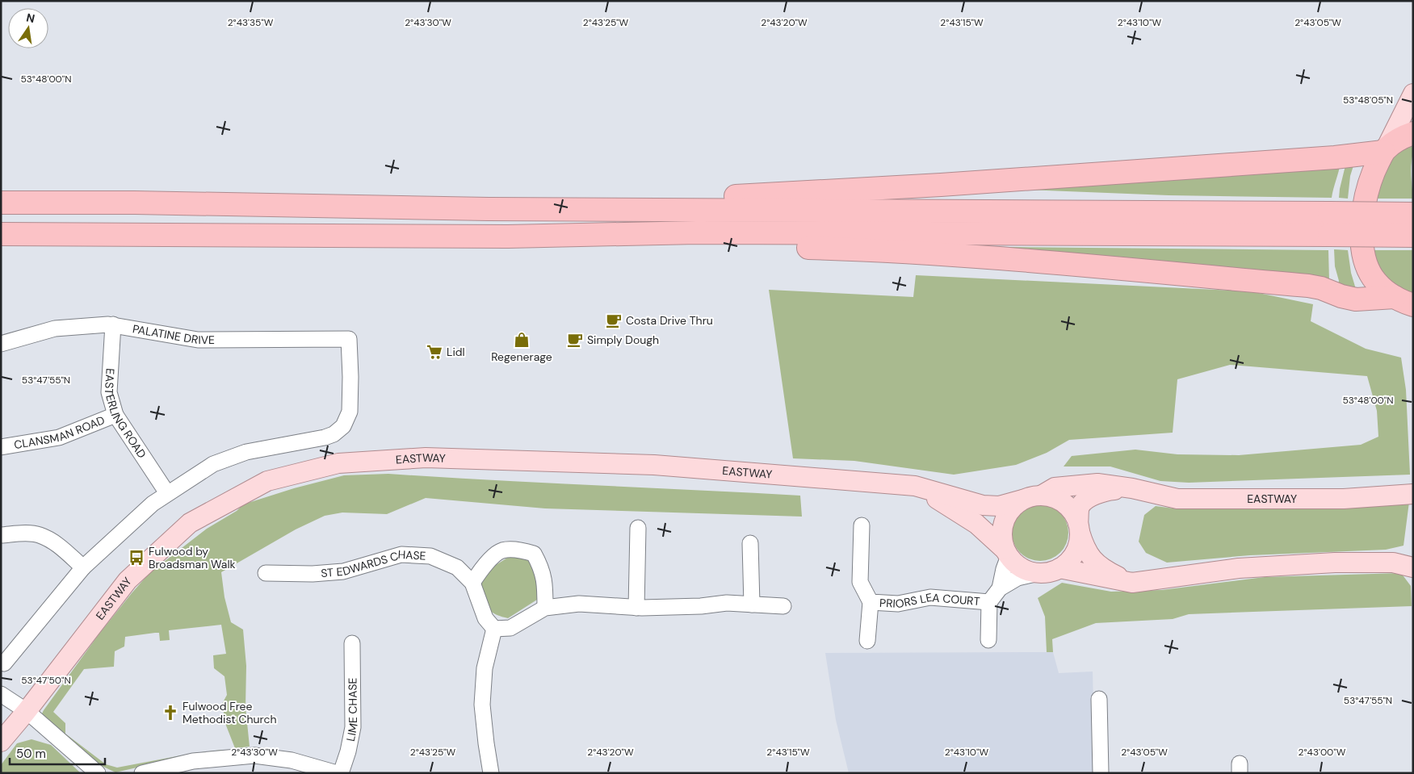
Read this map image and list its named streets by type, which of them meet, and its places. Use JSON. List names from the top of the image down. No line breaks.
{"streets":{"main road":["EASTWAY"],"street":["PALATINE DRIVE","EASTERLING ROAD","CLANSMAN ROAD","ST EDWARDS CHASE","PRIORS LEA COURT","LIME CHASE"]},"crossings":[["PALATINE DRIVE","EASTERLING ROAD"],["EASTERLING ROAD","CLANSMAN ROAD"],["EASTWAY","PRIORS LEA COURT"]],"places":{"cafe":["Costa Drive Thru","Simply Dough"],"shop":["Regenerage"],"supermarket":["Lidl"],"bus stop":["Fulwood by Broadsman Walk"],"church":["Fulwood Free Methodist Church"]},"scale_bar":"50 m","north":"top","coordinates":["2°43'35\"W","2°43'30\"W","2°43'25\"W","2°43'20\"W","2°43'15\"W","2°43'10\"W","2°43'05\"W","53°48'00\"N","53°48'05\"N","53°47'55\"N","53°47'50\"N","2°43'00\"W"]}
